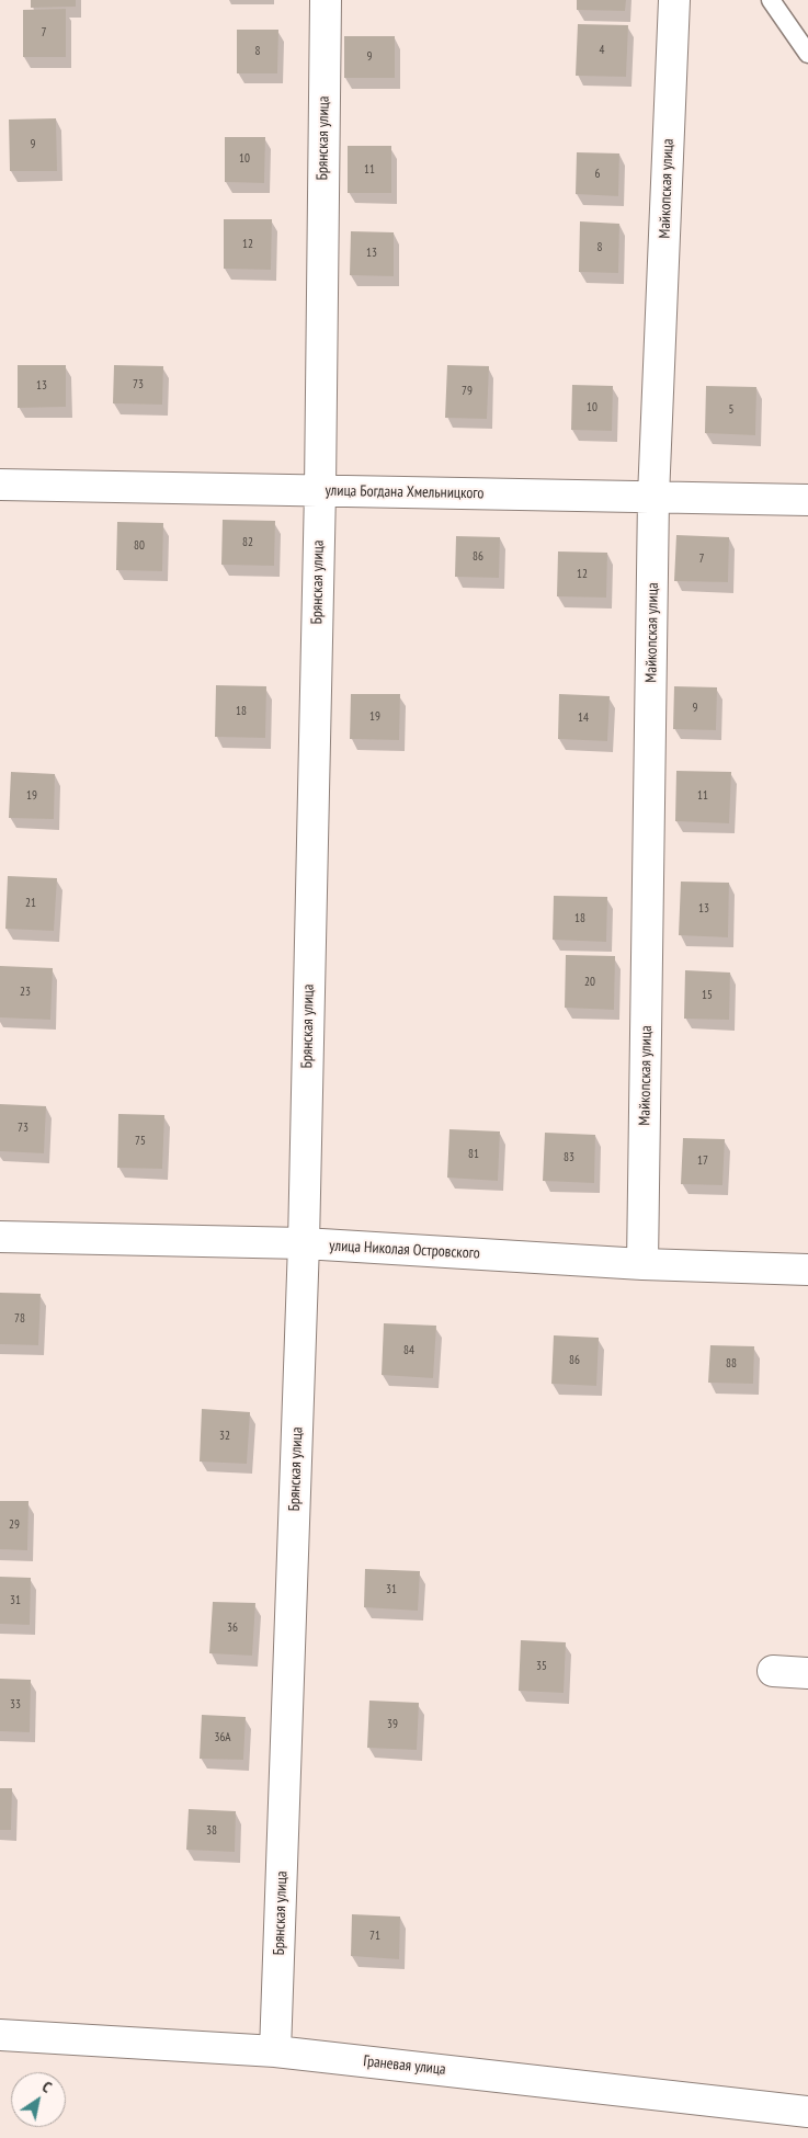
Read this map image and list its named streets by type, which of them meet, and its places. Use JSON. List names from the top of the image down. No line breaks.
{"streets":{"street":["Брянская улица","Майкопская улица","улица Богдана Хмельницкого","улица Николая Островского","Граневая улица"]},"crossings":[["Брянская улица","улица Богдана Хмельницкого"],["Брянская улица","улица Николая Островского"],["Брянская улица","Граневая улица"],["Майкопская улица","улица Богдана Хмельницкого"],["Майкопская улица","улица Николая Островского"]],"house_numbers":["7","4","8","9","9","10","11","6","12","8","13","73","13","79","10","5","82","80","86","7","12","9","18","19","14","19","11","21","13","18","20","23","15","73","75","81","83","17","78","84","86","88","32","29","31","31","36","35","33","39","36А","38","71"],"north":"top right"}
